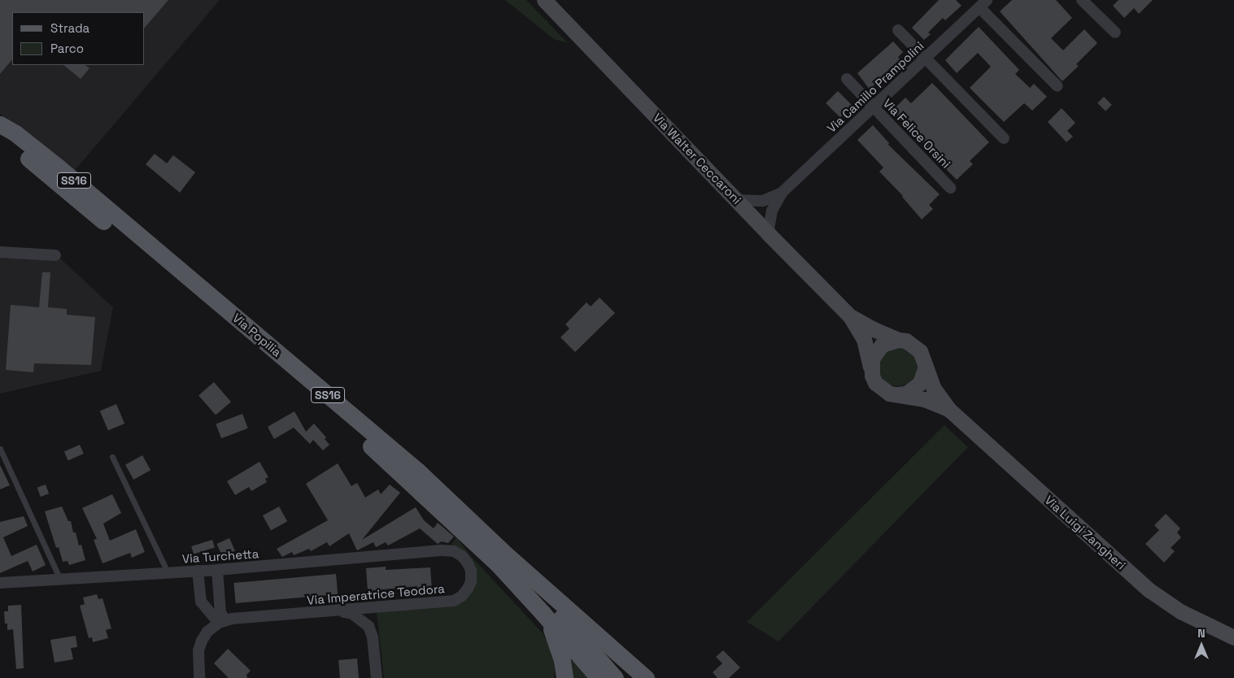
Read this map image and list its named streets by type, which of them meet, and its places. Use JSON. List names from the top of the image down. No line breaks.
{"streets":{"main road":["SS16","Via Popilia"],"street":["Via Camillo Prampolini","Via Felice Orsini","Via Walter Ceccaroni","Via Luigi Zangheri","Via Turchetta","Via Imperatrice Teodora"]},"crossings":[["Via Camillo Prampolini","Via Felice Orsini"],["Via Camillo Prampolini","Via Walter Ceccaroni"],["Via Walter Ceccaroni","Via Luigi Zangheri"],["SS16","Via Popilia"],["Via Turchetta","Via Imperatrice Teodora"]],"legend":["Strada","Parco"],"north":"top"}
